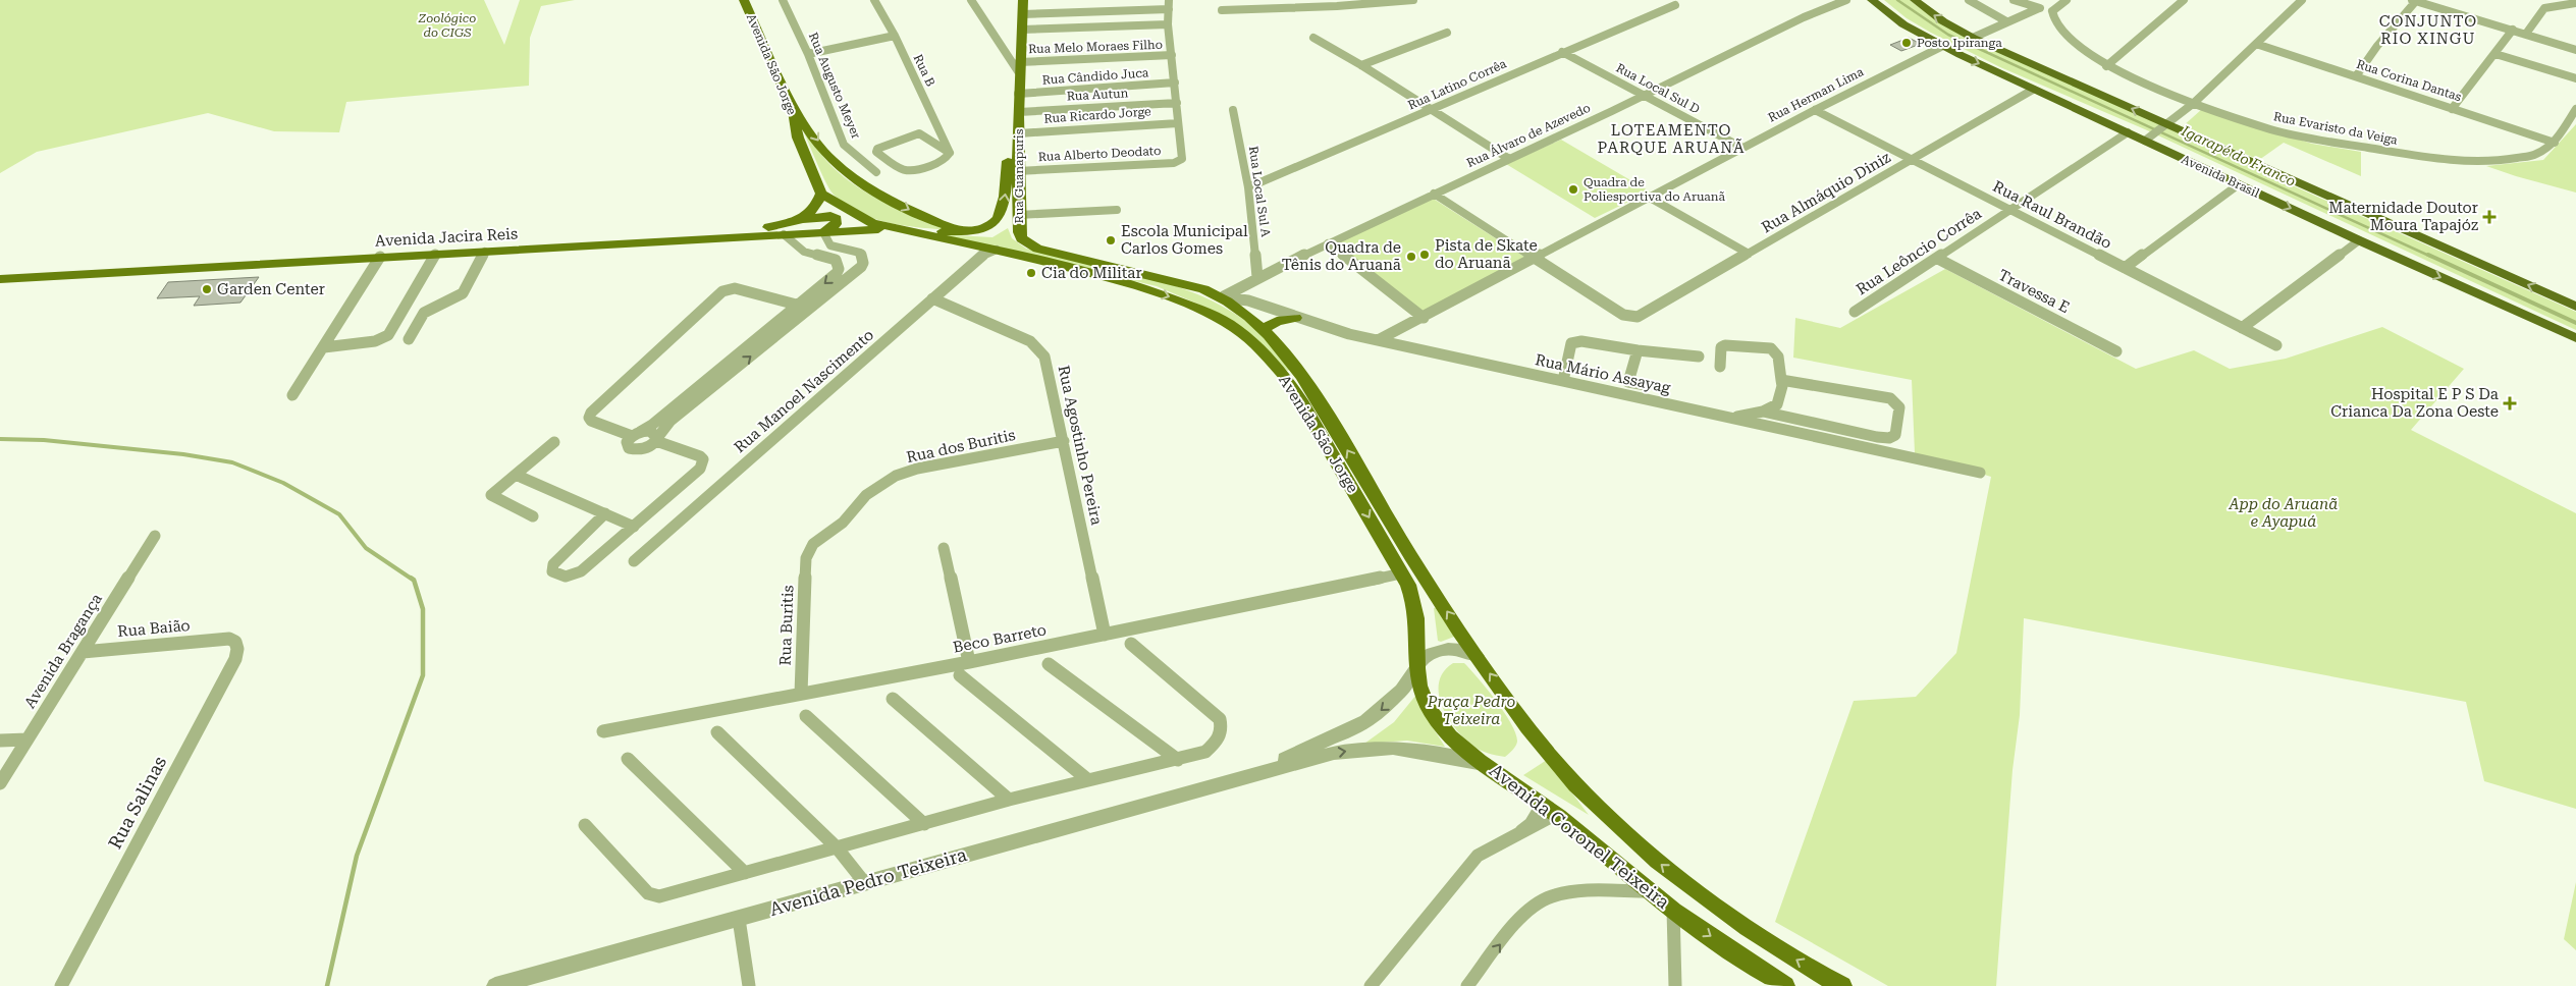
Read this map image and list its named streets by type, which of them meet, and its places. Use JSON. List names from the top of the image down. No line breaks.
{"streets":{"highway":["Avenida Brasil"],"main road":["Avenida São Jorge","Rua Guanapuris","Avenida Jacira Reis","Avenida Coronel Teixeira"],"street":["Rua Melo Moraes Filho","Rua B","Rua Cândido Juca","Rua Corina Dantas","Rua Latino Corrêa","Rua Augusto Meyer","Rua Local Sul D","Rua Autun","Rua Herman Lima","Rua Ricardo Jorge","Rua Evaristo da Veiga","Rua Álvaro de Azevedo","Rua Alberto Deodato","Rua Local Sul A","Rua Almáquio Diniz","Rua Raul Brandão","Rua Leôncio Corrêa","Travessa E","Rua Mário Assayag","Rua Manoel Nascimento","Rua Agostinho Pereira","Rua dos Buritis","Rua Buritis","Rua Baião","Beco Barreto","Avenida Bragança","Rua Salinas","Avenida Pedro Teixeira"]},"crossings":[["Rua Melo Moraes Filho","Rua Guanapuris"],["Avenida São Jorge","Rua Álvaro de Azevedo"],["Avenida São Jorge","Rua Guanapuris"],["Avenida São Jorge","Avenida Jacira Reis"],["Avenida São Jorge","Rua Mário Assayag"],["Avenida São Jorge","Rua Manoel Nascimento"],["Avenida São Jorge","Beco Barreto"],["Avenida São Jorge","Avenida Coronel Teixeira"],["Avenida São Jorge","Avenida Pedro Teixeira"],["Rua Cândido Juca","Rua Guanapuris"],["Rua Corina Dantas","Rua Evaristo da Veiga"],["Rua Latino Corrêa","Rua Local Sul D"],["Rua Latino Corrêa","Rua Local Sul A"],["Rua Local Sul D","Rua Herman Lima"],["Rua Local Sul D","Rua Álvaro de Azevedo"],["Rua Autun","Rua Guanapuris"],["Rua Herman Lima","Avenida Brasil"],["Rua Herman Lima","Rua Almáquio Diniz"],["Rua Herman Lima","Rua Raul Brandão"],["Rua Herman Lima","Rua Mário Assayag"],["Rua Ricardo Jorge","Rua Alberto Deodato"],["Rua Ricardo Jorge","Rua Guanapuris"],["Rua Álvaro de Azevedo","Rua Local Sul A"],["Rua Álvaro de Azevedo","Rua Mário Assayag"],["Rua Alberto Deodato","Rua Guanapuris"],["Avenida Brasil","Rua Almáquio Diniz"],["Avenida Brasil","Rua Leôncio Corrêa"],["Rua Almáquio Diniz","Rua Raul Brandão"],["Rua Raul Brandão","Rua Leôncio Corrêa"],["Rua Leôncio Corrêa","Travessa E"],["Rua Manoel Nascimento","Rua Agostinho Pereira"],["Rua Agostinho Pereira","Rua dos Buritis"],["Rua Agostinho Pereira","Beco Barreto"],["Rua dos Buritis","Rua Buritis"],["Rua Buritis","Beco Barreto"],["Rua Baião","Avenida Bragança"],["Rua Baião","Rua Salinas"],["Avenida Coronel Teixeira","Avenida Pedro Teixeira"]],"districts":["CONJUNTO RIO XINGU","LOTEAMENTO PARQUE ARUANÃ"],"water":["Igarapé do Franco"],"parks":["Zoológico do CIGS","App do Aruanã e Ayapuá","Praça Pedro Teixeira"],"places":{"other":["Posto Ipiranga","Quadra de Poliesportiva do Aruanã","Escola Municipal Carlos Gomes","Pista de Skate do Aruanã","Quadra de Tênis do Aruanã","Cia do Militar","Garden Center"],"health":["Maternidade Doutor Moura Tapajóz","Hospital E P S Da Crianca Da Zona Oeste"]}}
